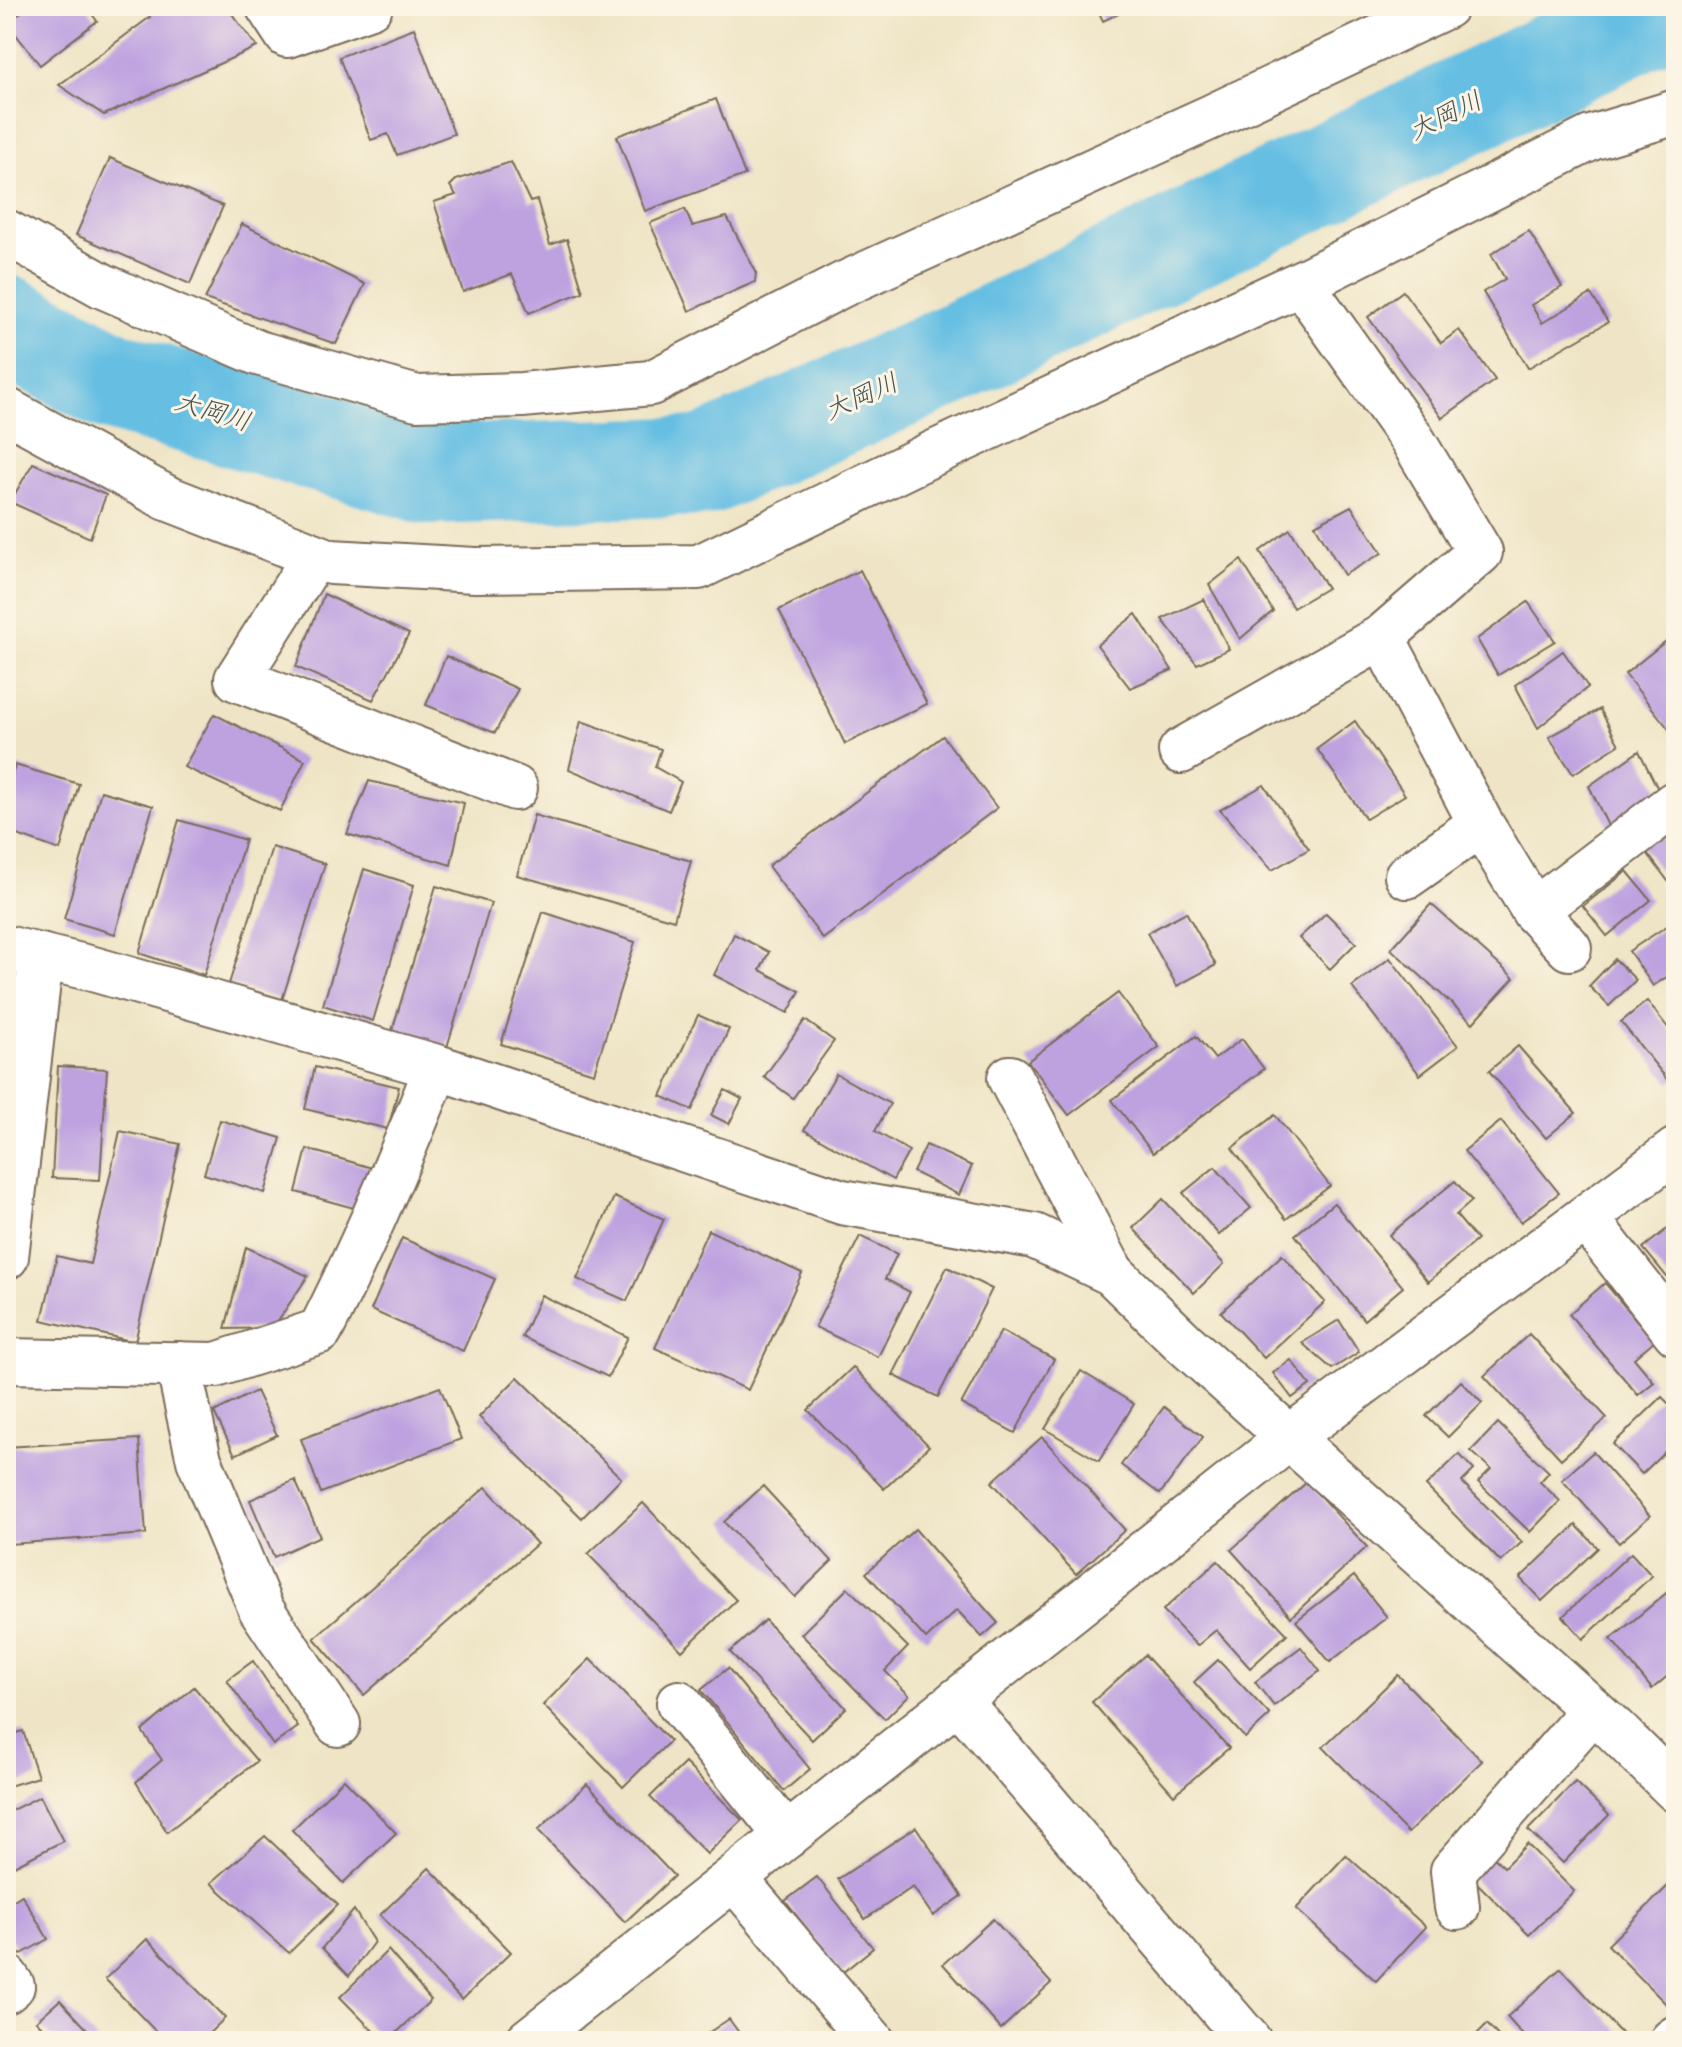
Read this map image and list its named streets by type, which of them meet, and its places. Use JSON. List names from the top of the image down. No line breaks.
{"water":["大岡川"]}
